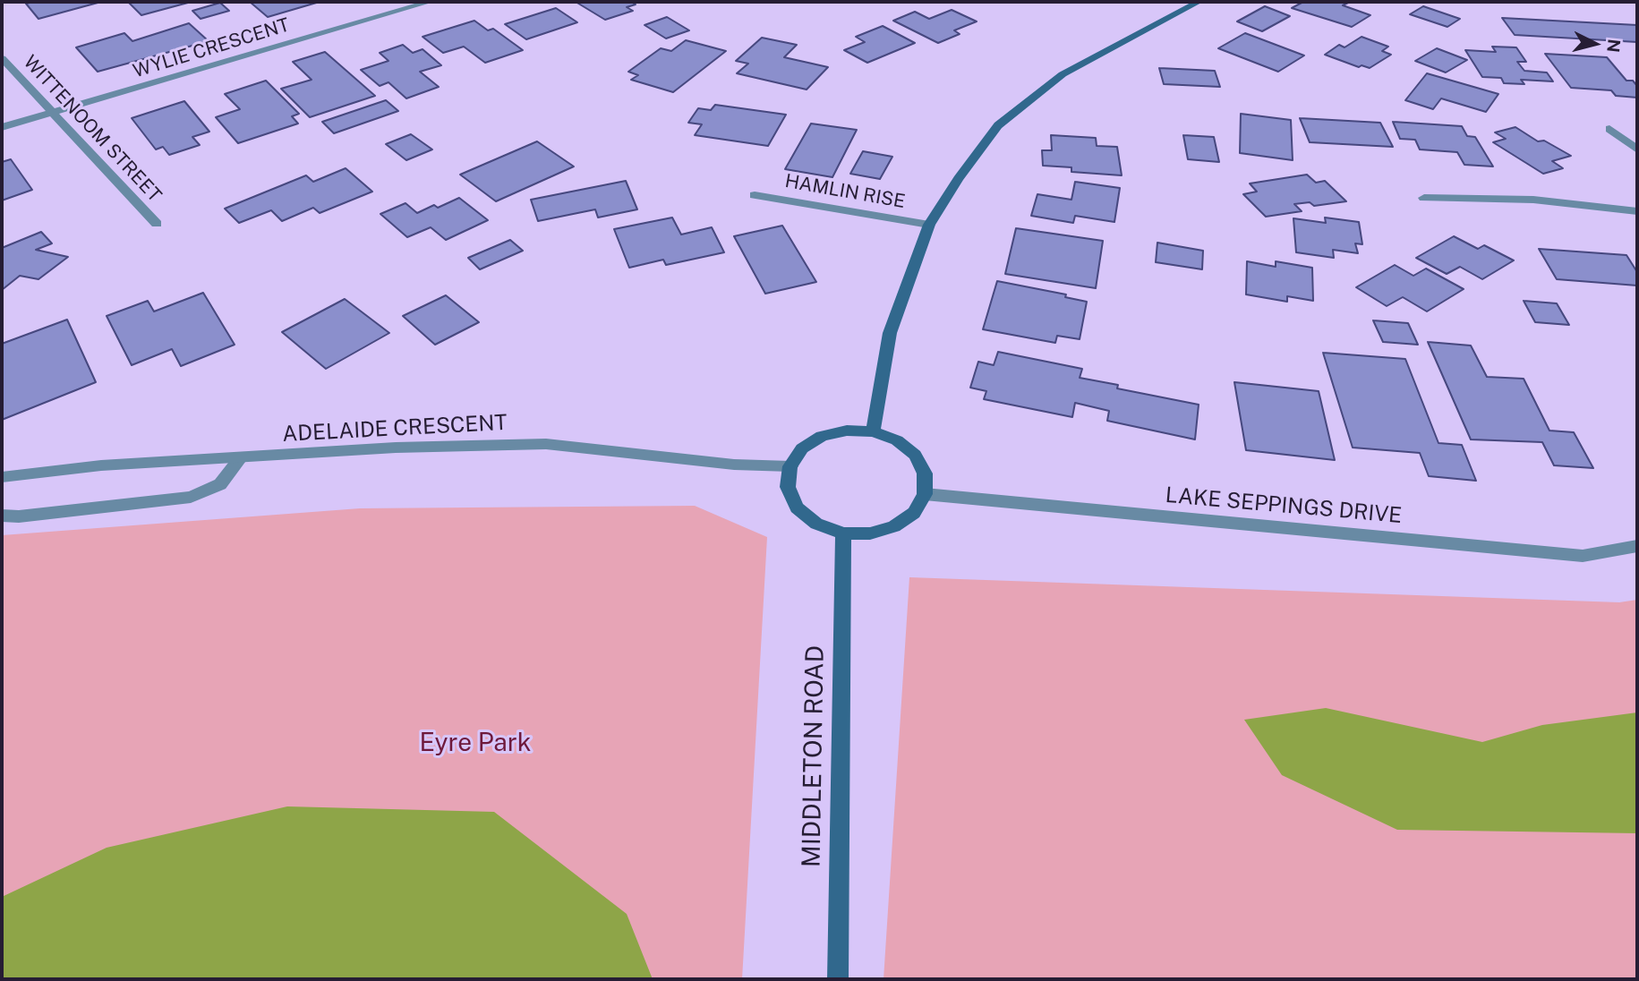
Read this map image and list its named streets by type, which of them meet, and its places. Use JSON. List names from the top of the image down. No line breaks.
{"streets":{"main road":["MIDDLETON ROAD"],"street":["WYLIE CRESCENT","WITTENOOM STREET","HAMLIN RISE","ADELAIDE CRESCENT","LAKE SEPPINGS DRIVE"]},"crossings":[["WYLIE CRESCENT","WITTENOOM STREET"],["ADELAIDE CRESCENT","LAKE SEPPINGS DRIVE"],["ADELAIDE CRESCENT","MIDDLETON ROAD"],["LAKE SEPPINGS DRIVE","MIDDLETON ROAD"]],"parks":["Eyre Park"],"north":"right"}
